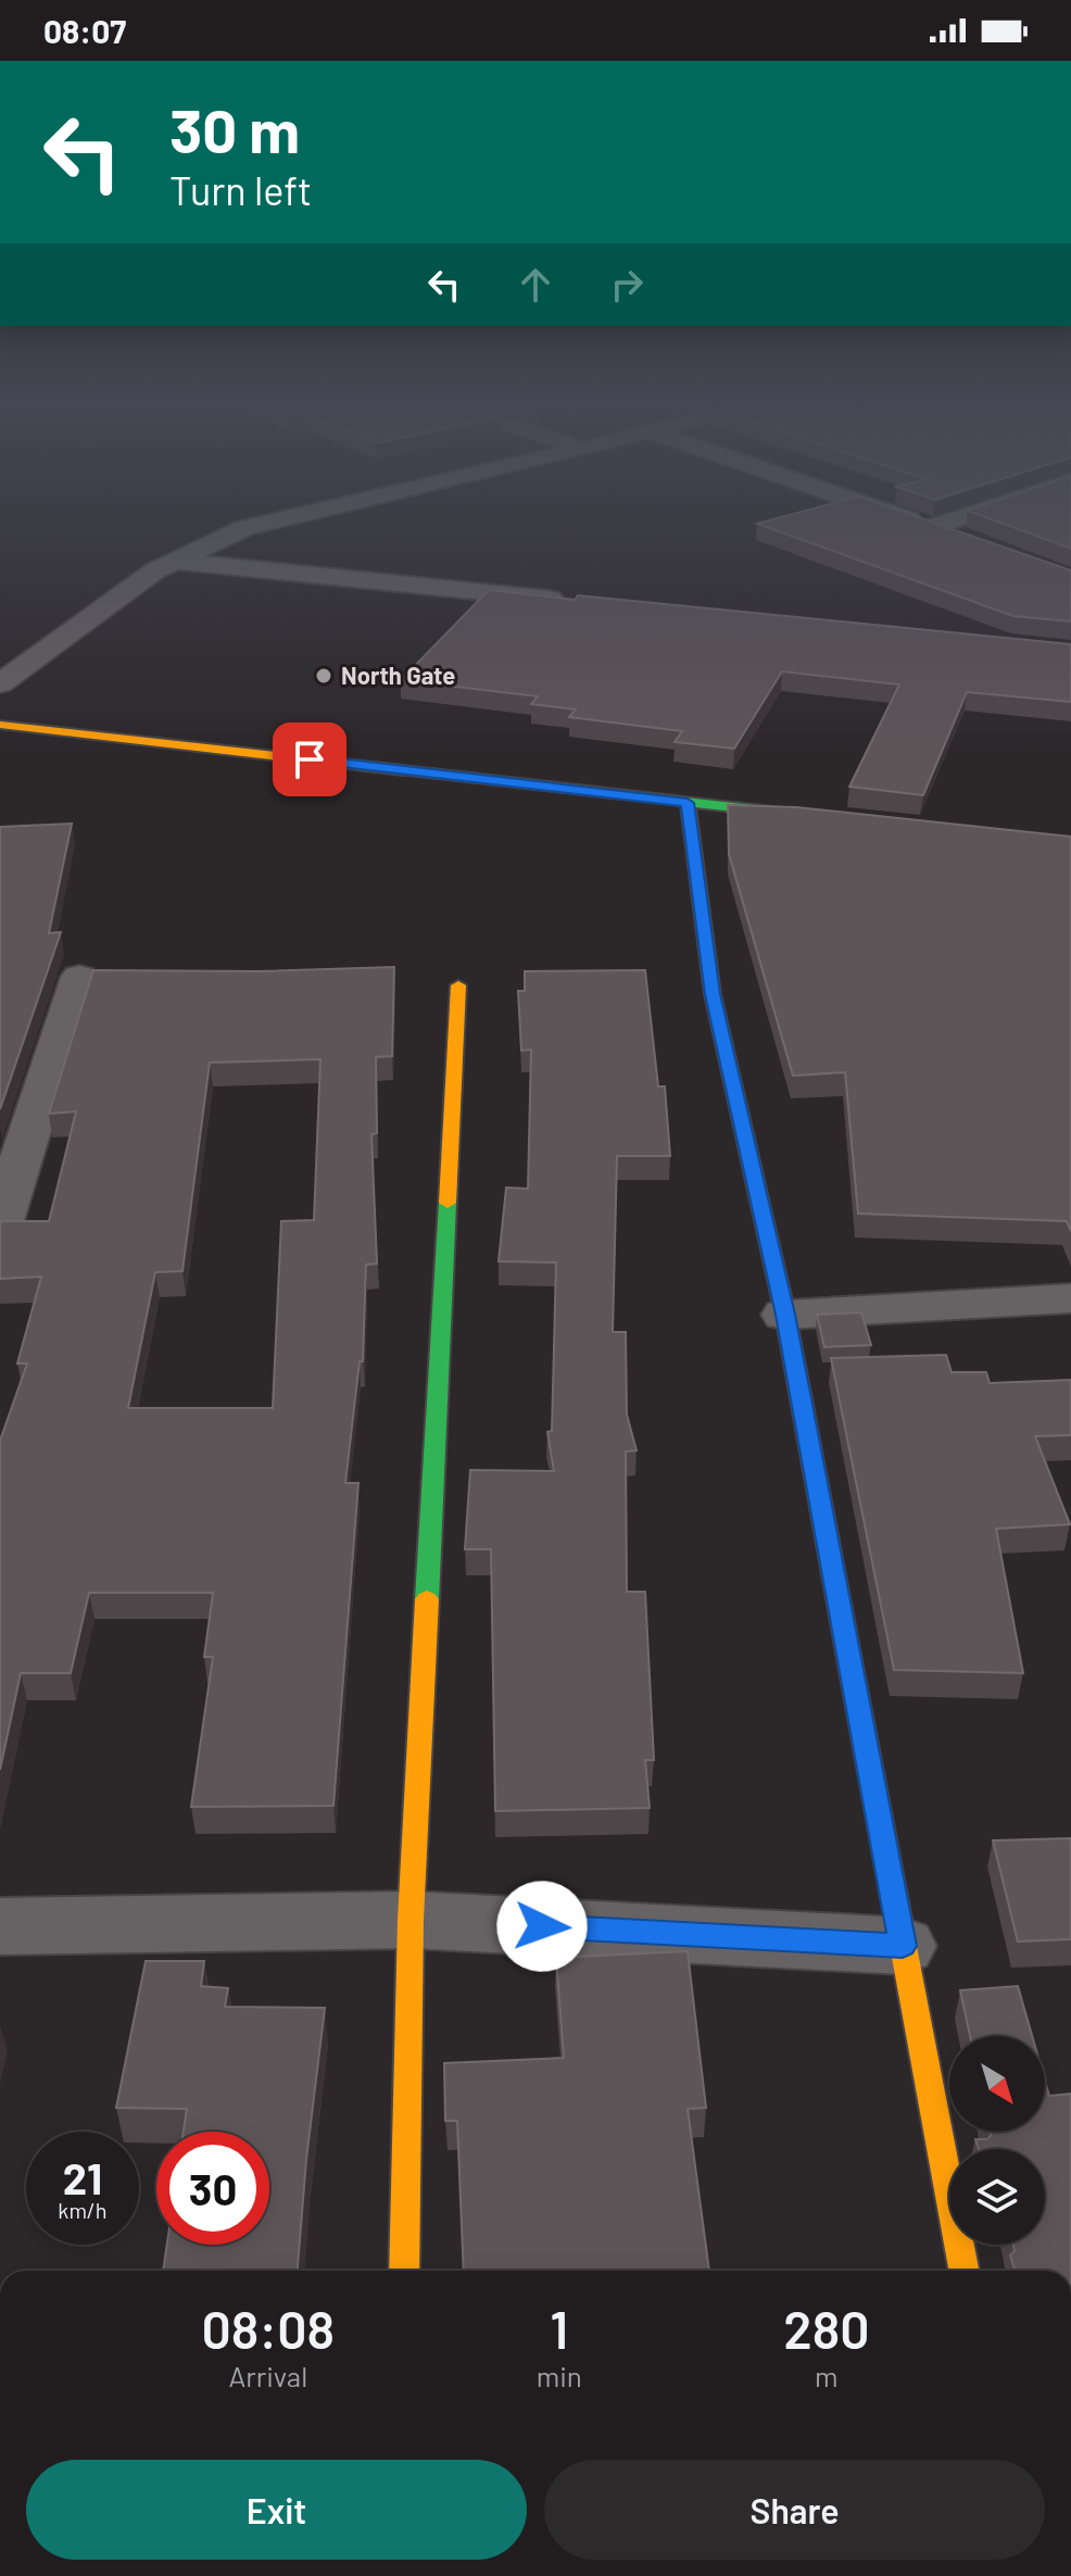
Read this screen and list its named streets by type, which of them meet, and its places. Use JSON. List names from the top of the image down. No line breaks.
{"places":["North Gate"],"north":"bottom right","page":{"status":"08:07","turn":["30 m","Turn left"],"speed":"21 km/h","limit":"30","eta":["08:08","Arrival","1","min","280","m"],"buttons":["Exit","Share"]}}
